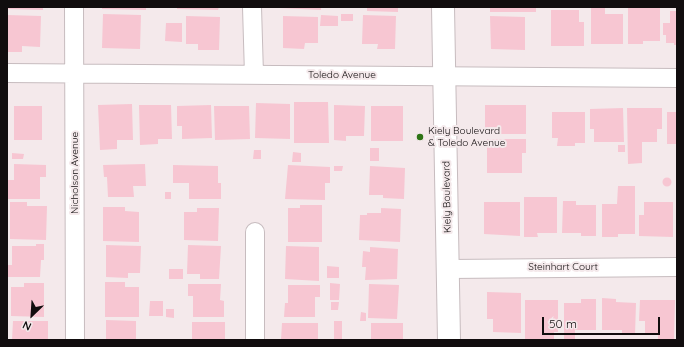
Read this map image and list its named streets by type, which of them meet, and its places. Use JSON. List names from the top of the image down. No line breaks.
{"streets":{"main road":["Kiely Boulevard"],"street":["Toledo Avenue","Nicholson Avenue","Steinhart Court"]},"crossings":[["Toledo Avenue","Nicholson Avenue"],["Toledo Avenue","Kiely Boulevard"],["Kiely Boulevard","Steinhart Court"]],"places":["Kiely Boulevard & Toledo Avenue"],"scale_bar":"50 m","north":"bottom left"}
